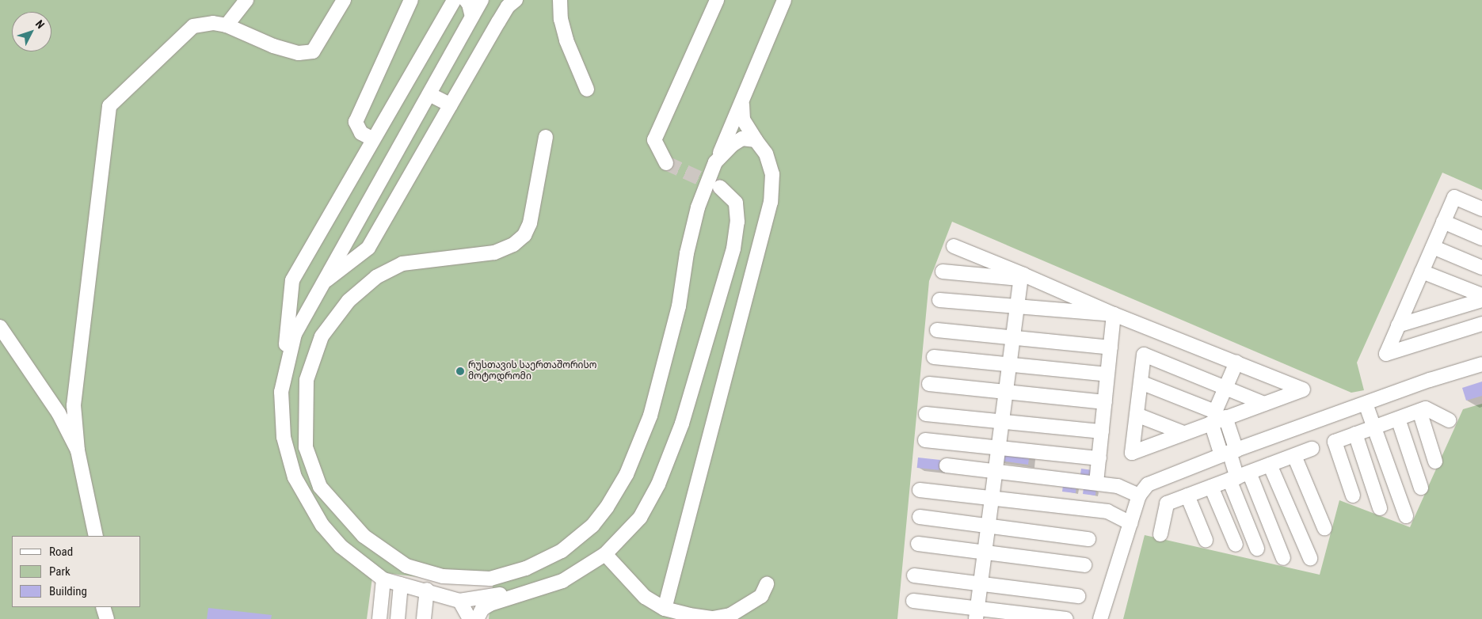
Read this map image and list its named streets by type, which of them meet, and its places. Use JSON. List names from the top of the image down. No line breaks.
{"places":["რუსთავის საერთაშორისო მოტოდრომი"],"legend":["Road","Park","Building"],"north":"top right"}
